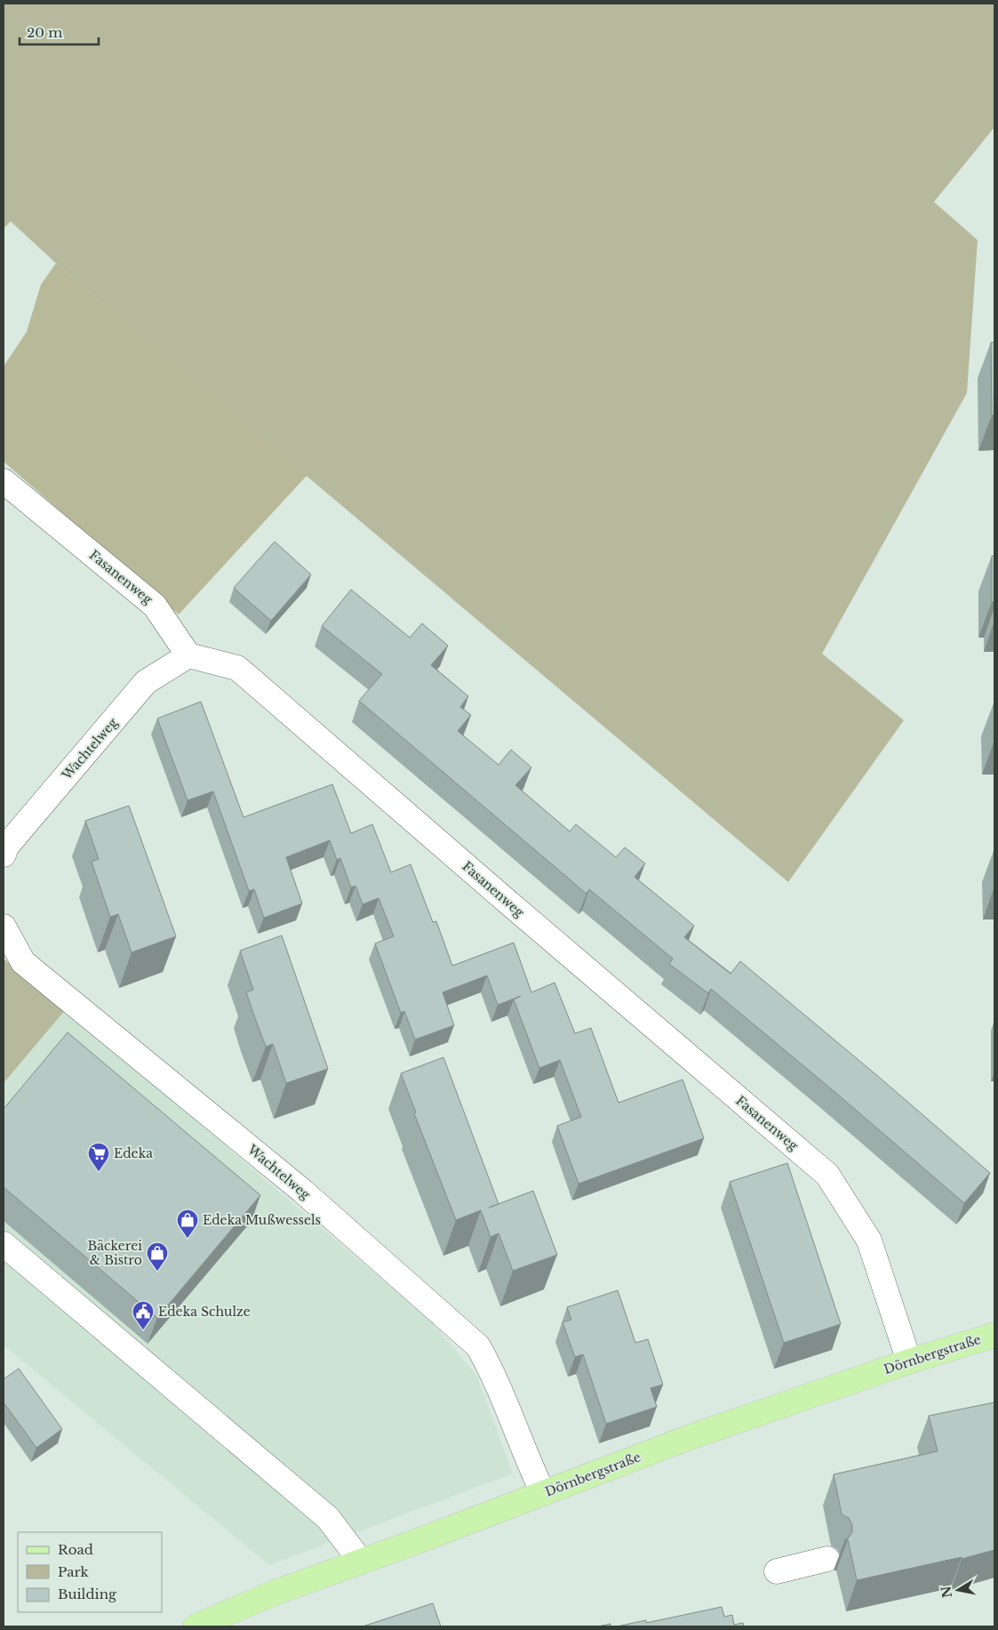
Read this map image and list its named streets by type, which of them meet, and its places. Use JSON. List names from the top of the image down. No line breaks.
{"streets":{"main road":["Dörnbergstraße"],"street":["Fasanenweg","Wachtelweg"]},"crossings":[["Fasanenweg","Wachtelweg"],["Fasanenweg","Dörnbergstraße"],["Wachtelweg","Dörnbergstraße"]],"places":{"supermarket":["Edeka"],"shop":["Edeka Mußwessels","Bäckerei & Bistro"],"public building":["Edeka Schulze"]},"legend":["Road","Park","Building"],"scale_bar":"20 m","north":"left"}
